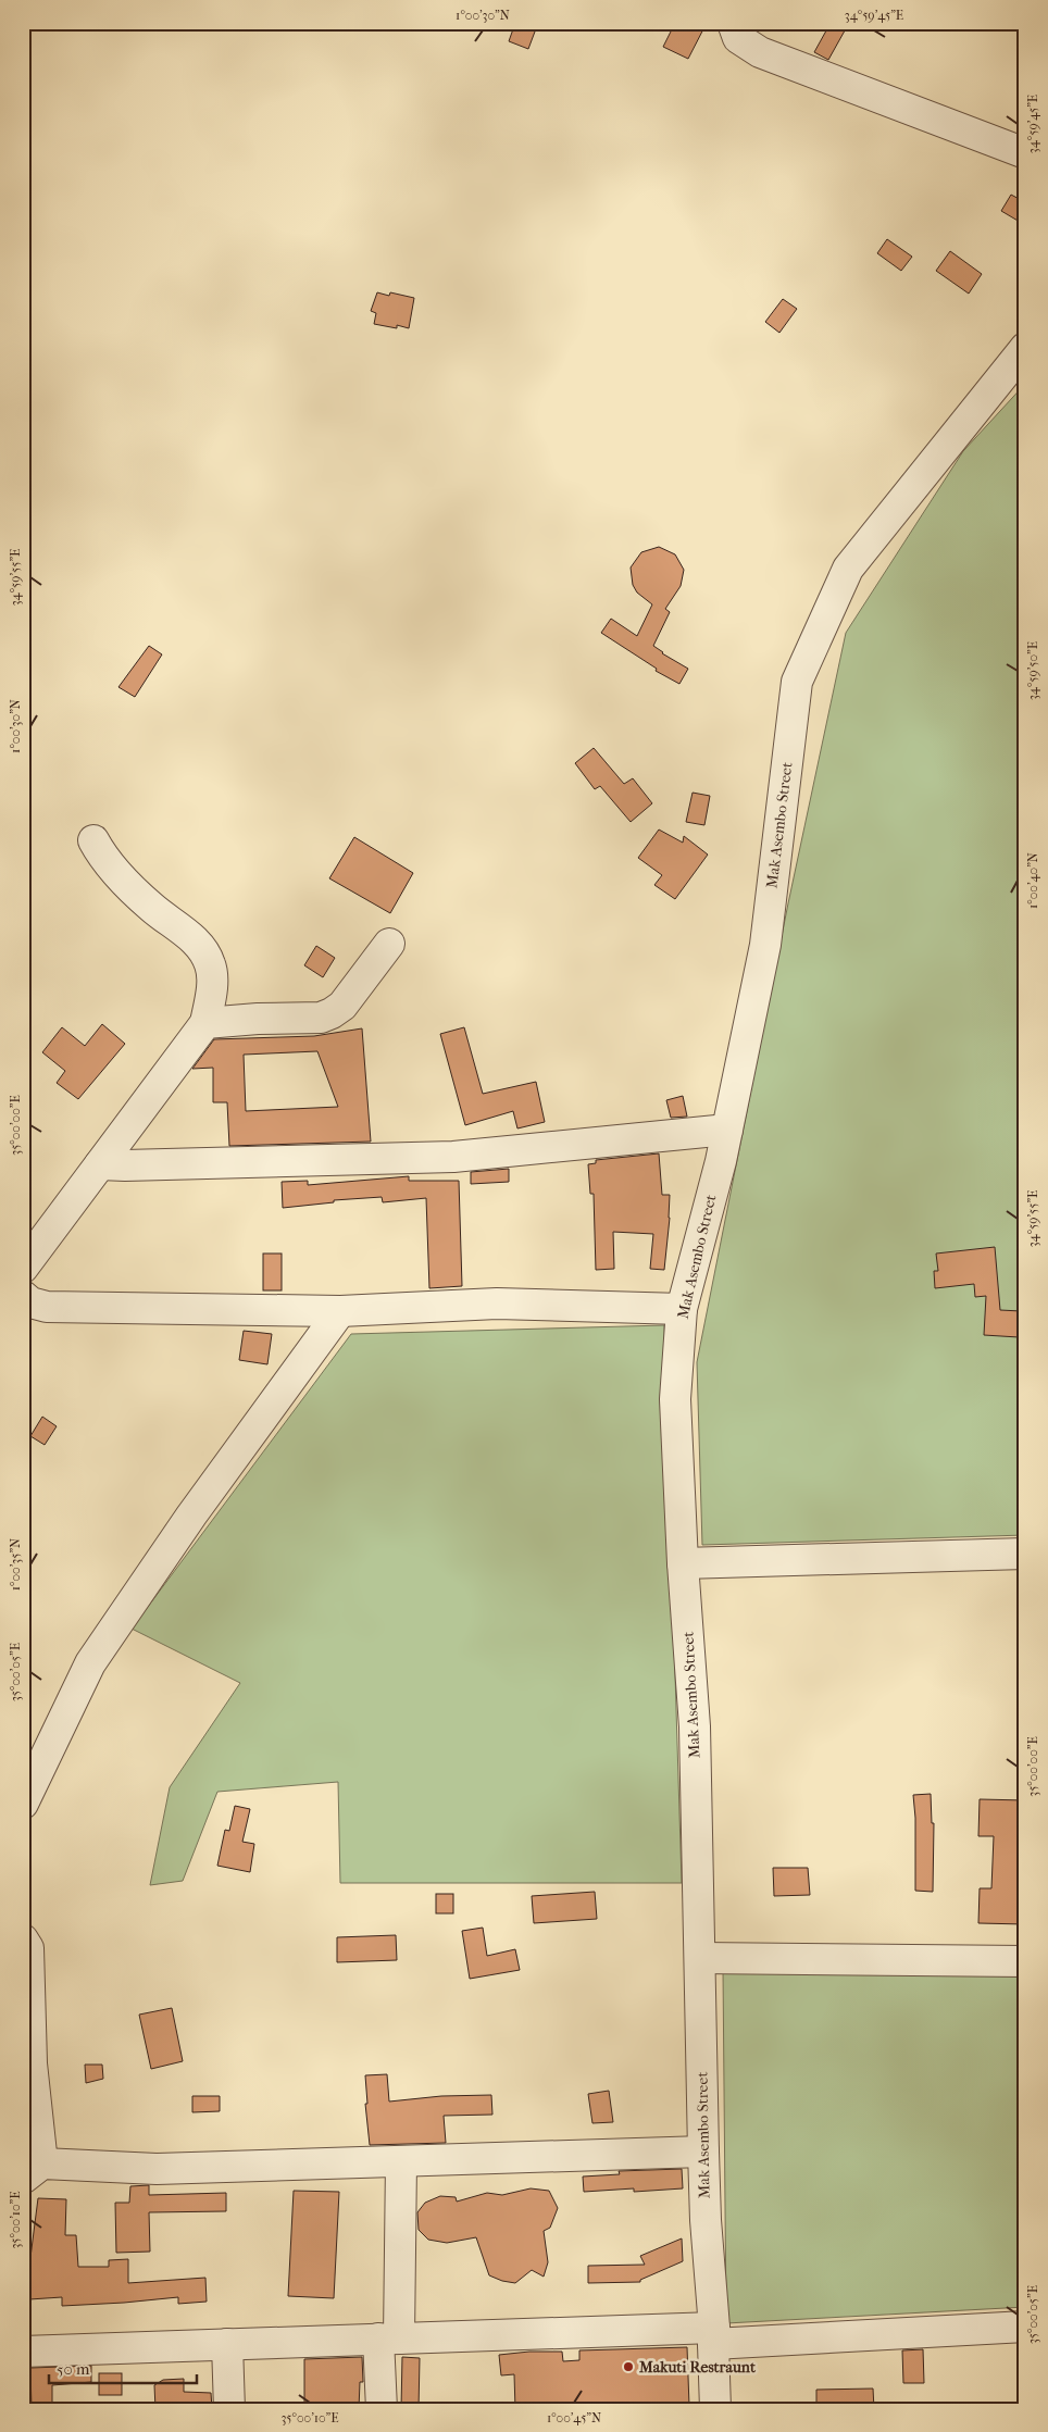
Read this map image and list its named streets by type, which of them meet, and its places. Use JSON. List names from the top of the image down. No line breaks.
{"streets":{"street":["Mak Asembo Street"]},"places":["Makuti Restraunt"],"scale_bar":"50 m","coordinates":["1°00'30\"N","34°59'45\"E","34°59'55\"E","34°59'50\"E","1°00'40\"N","35°00'00\"E","1°00'35\"N","35°00'05\"E","35°00'10\"E","1°00'45\"N"]}
